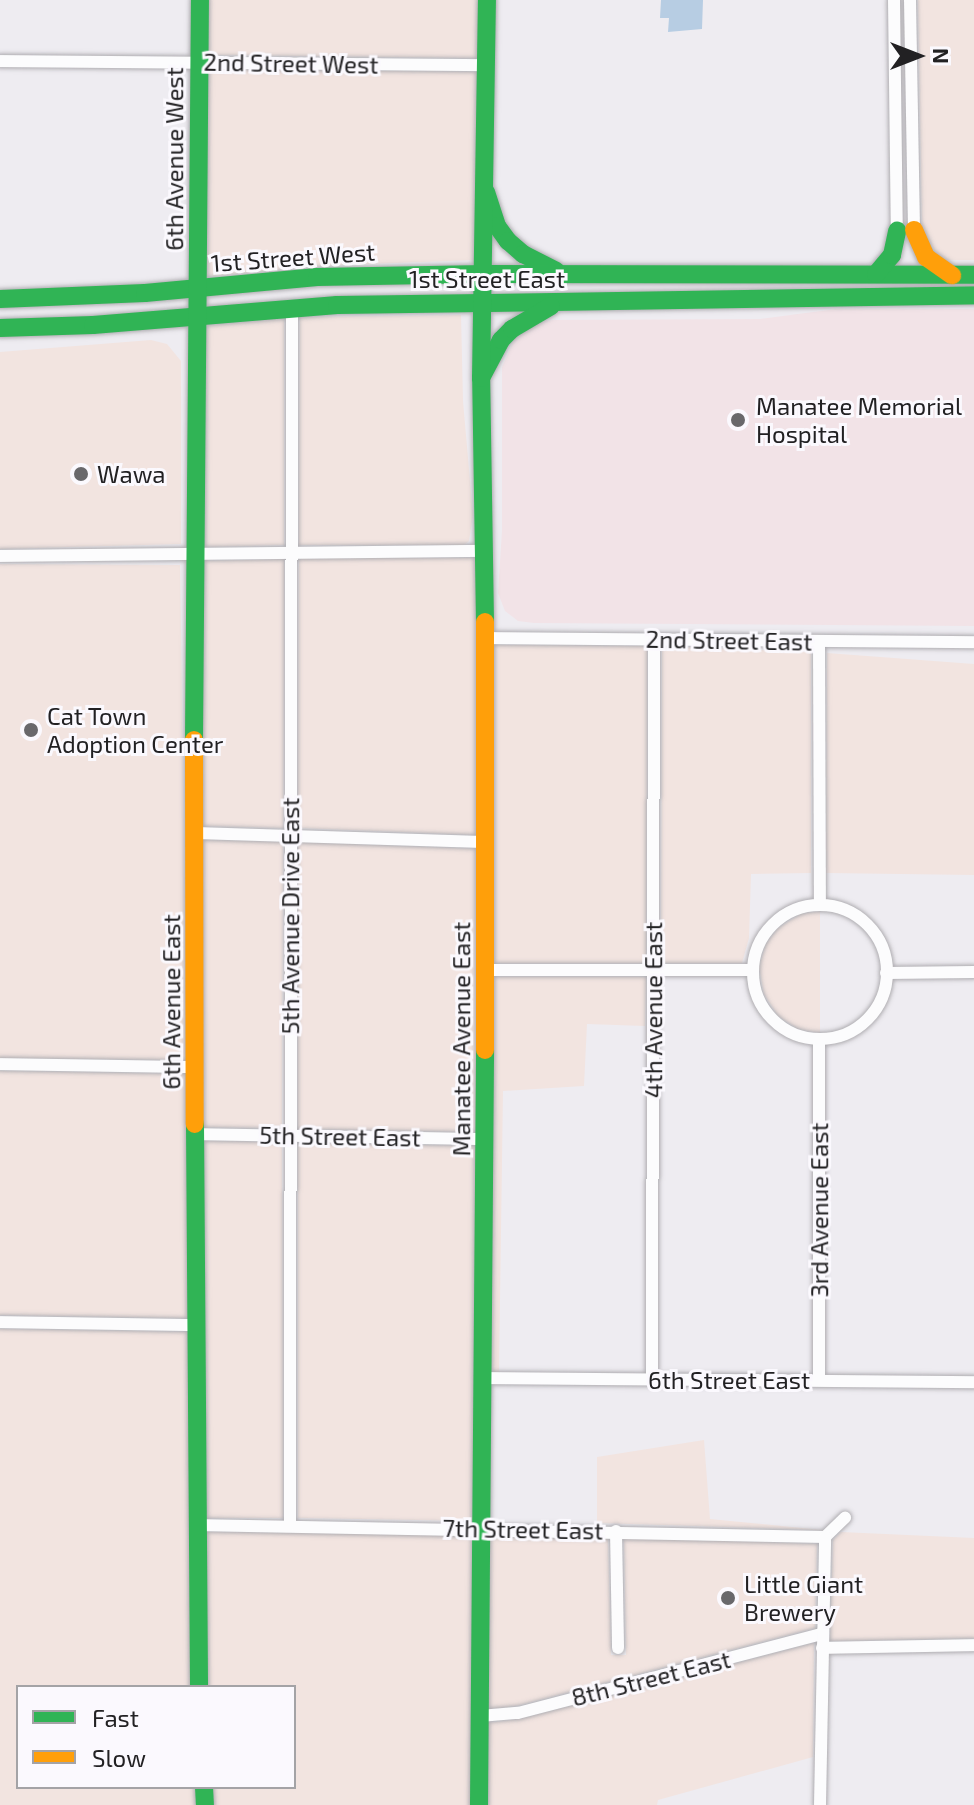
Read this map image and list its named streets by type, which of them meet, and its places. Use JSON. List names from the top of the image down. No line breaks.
{"streets":{"main road":["6th Avenue West","1st Street West","1st Street East","6th Avenue East","Manatee Avenue East"],"street":["2nd Street West","2nd Street East","5th Avenue Drive East","4th Avenue East","5th Street East","3rd Avenue East","6th Street East","7th Street East","8th Street East"]},"crossings":[["2nd Street West","6th Avenue West"],["2nd Street West","Manatee Avenue East"],["6th Avenue West","1st Street West"],["6th Avenue West","1st Street East"],["6th Avenue West","6th Avenue East"],["1st Street West","Manatee Avenue East"],["1st Street East","5th Avenue Drive East"],["1st Street East","6th Avenue East"],["1st Street East","Manatee Avenue East"],["2nd Street East","4th Avenue East"],["2nd Street East","Manatee Avenue East"],["5th Avenue Drive East","5th Street East"],["5th Avenue Drive East","7th Street East"],["6th Avenue East","5th Street East"],["6th Avenue East","7th Street East"],["4th Avenue East","6th Street East"],["Manatee Avenue East","5th Street East"],["Manatee Avenue East","6th Street East"],["Manatee Avenue East","7th Street East"],["Manatee Avenue East","8th Street East"],["3rd Avenue East","6th Street East"]],"places":["Manatee Memorial Hospital","Wawa","Cat Town Adoption Center","Little Giant Brewery"],"legend":["Fast","Slow"],"north":"right"}
